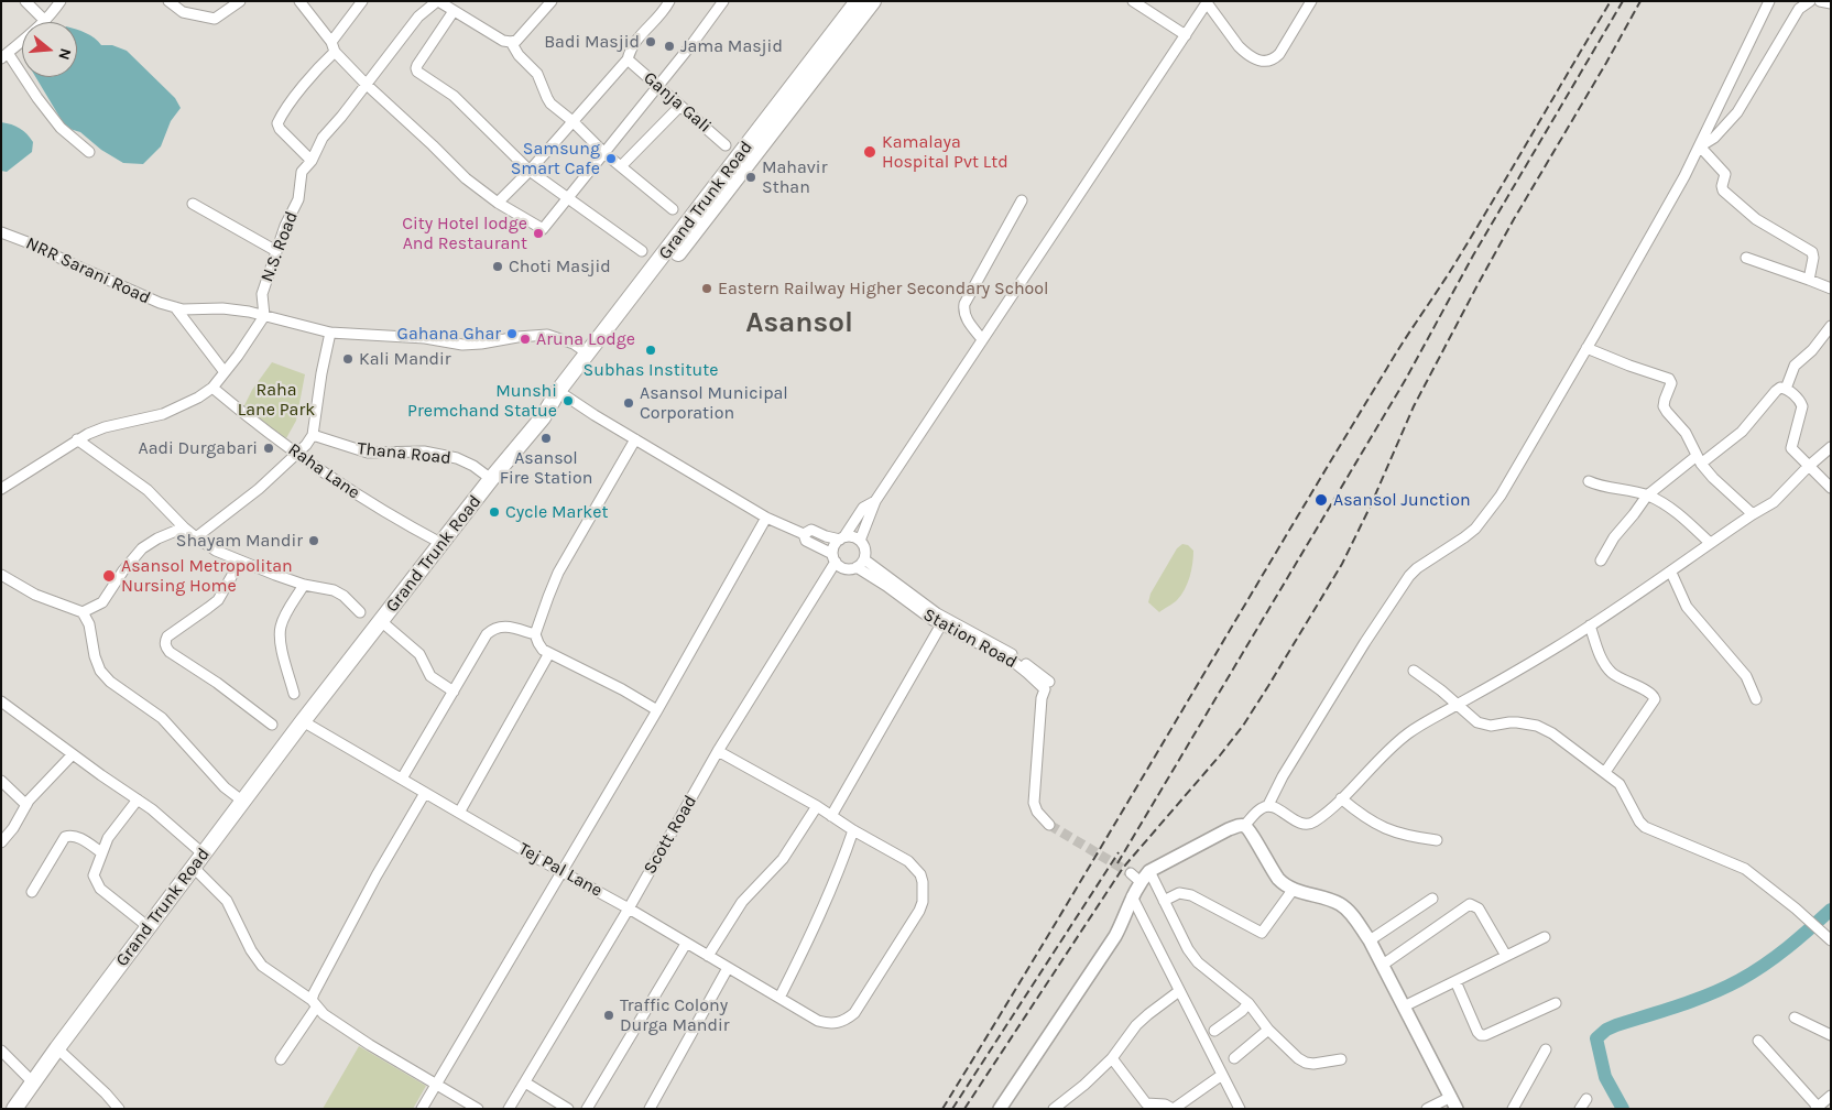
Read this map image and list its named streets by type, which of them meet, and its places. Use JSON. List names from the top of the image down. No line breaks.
{"streets":{"main road":["Grand Trunk Road"],"street":["Ganja Gali","N.S. Road","NRR Sarani Road","Thana Road","Raha Lane","Station Road","Scott Road","Tej Pal Lane"]},"crossings":[["Grand Trunk Road","NRR Sarani Road"],["Grand Trunk Road","Thana Road"],["Grand Trunk Road","Raha Lane"],["Grand Trunk Road","Tej Pal Lane"],["N.S. Road","NRR Sarani Road"],["Station Road","Scott Road"],["Scott Road","Tej Pal Lane"]],"districts":["Asansol"],"parks":["Raha Lane Park"],"places":["Badi Masjid","Jama Masjid","Kamalaya Hospital Pvt Ltd","Samsung Smart Cafe","Mahavir Sthan","City Hotel lodge And Restaurant","Choti Masjid","Eastern Railway Higher Secondary School","Gahana Ghar","Aruna Lodge","Subhas Institute","Kali Mandir","Munshi Premchand Statue","Asansol Municipal Corporation","Asansol Fire Station","Aadi Durgabari","Asansol Junction","Cycle Market","Shayam Mandir","Asansol Metropolitan Nursing Home","Traffic Colony Durga Mandir"],"north":"right"}
